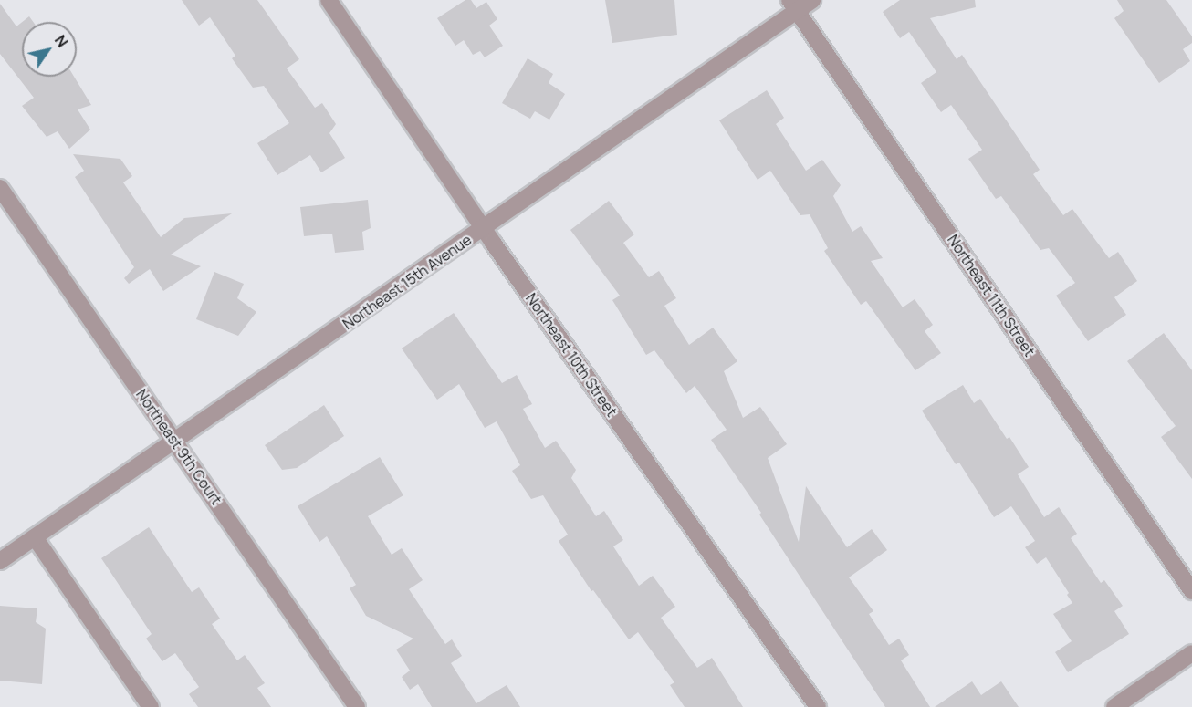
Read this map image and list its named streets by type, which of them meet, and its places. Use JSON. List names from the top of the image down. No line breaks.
{"streets":{"street":["Northeast 15th Avenue","Northeast 11th Street","Northeast 10th Street","Northeast 9th Court"]},"crossings":[["Northeast 15th Avenue","Northeast 11th Street"],["Northeast 15th Avenue","Northeast 10th Street"],["Northeast 15th Avenue","Northeast 9th Court"]],"north":"top right"}
